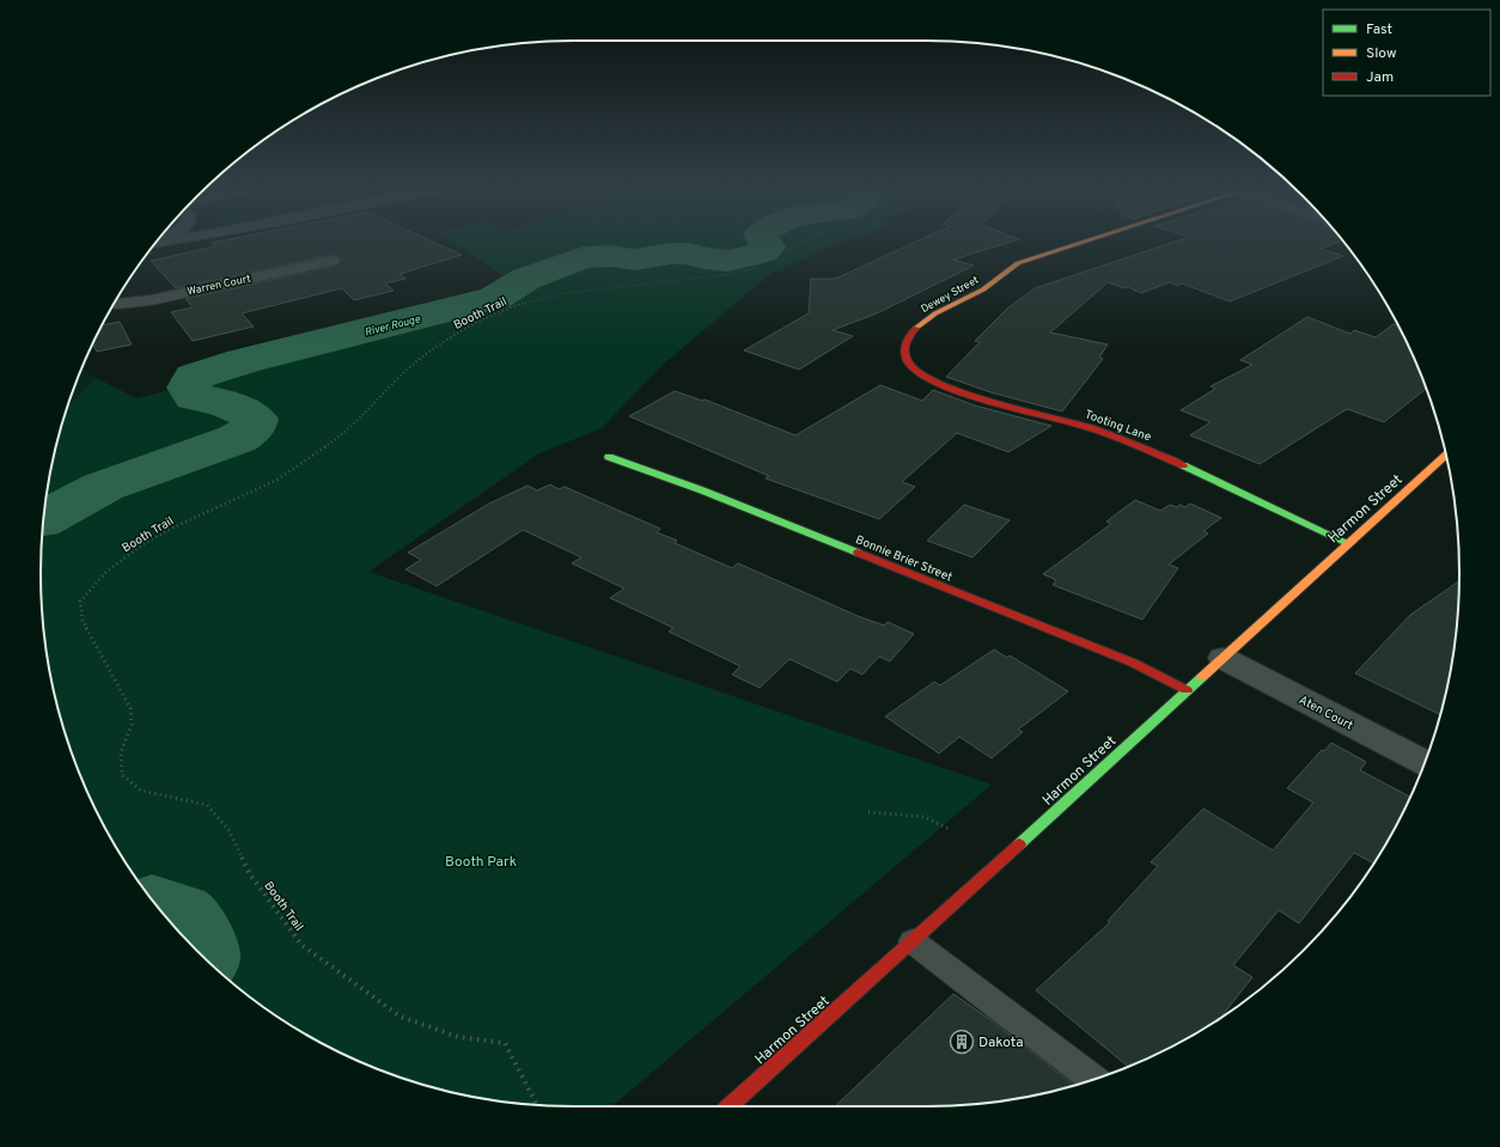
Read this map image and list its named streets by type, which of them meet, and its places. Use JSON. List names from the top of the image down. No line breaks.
{"streets":{"street":["Warren Court","Dewey Street","Tooting Lane","Harmon Street","Bonnie Brier Street","Aten Court"],"path":["Booth Trail"]},"crossings":[["Dewey Street","Tooting Lane"],["Tooting Lane","Harmon Street"],["Harmon Street","Bonnie Brier Street"],["Harmon Street","Aten Court"]],"water":["River Rouge"],"parks":["Booth Park"],"places":{"building":["Dakota"]},"legend":["Fast","Slow","Jam"]}
